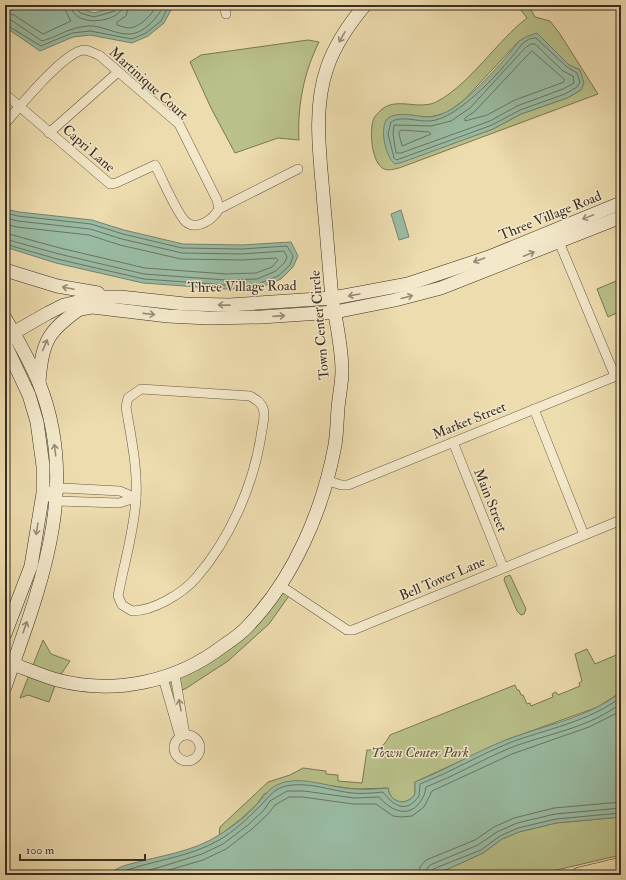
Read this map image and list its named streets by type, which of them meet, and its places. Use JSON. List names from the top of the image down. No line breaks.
{"streets":{"street":["Martinique Court","Capri Lane","Three Village Road","Town Center Circle","Market Street","Main Street","Bell Tower Lane"]},"crossings":[["Martinique Court","Capri Lane"],["Three Village Road","Town Center Circle"],["Town Center Circle","Market Street"],["Town Center Circle","Bell Tower Lane"],["Market Street","Main Street"],["Main Street","Bell Tower Lane"]],"parks":["Town Center Park"],"scale_bar":"100 m"}
